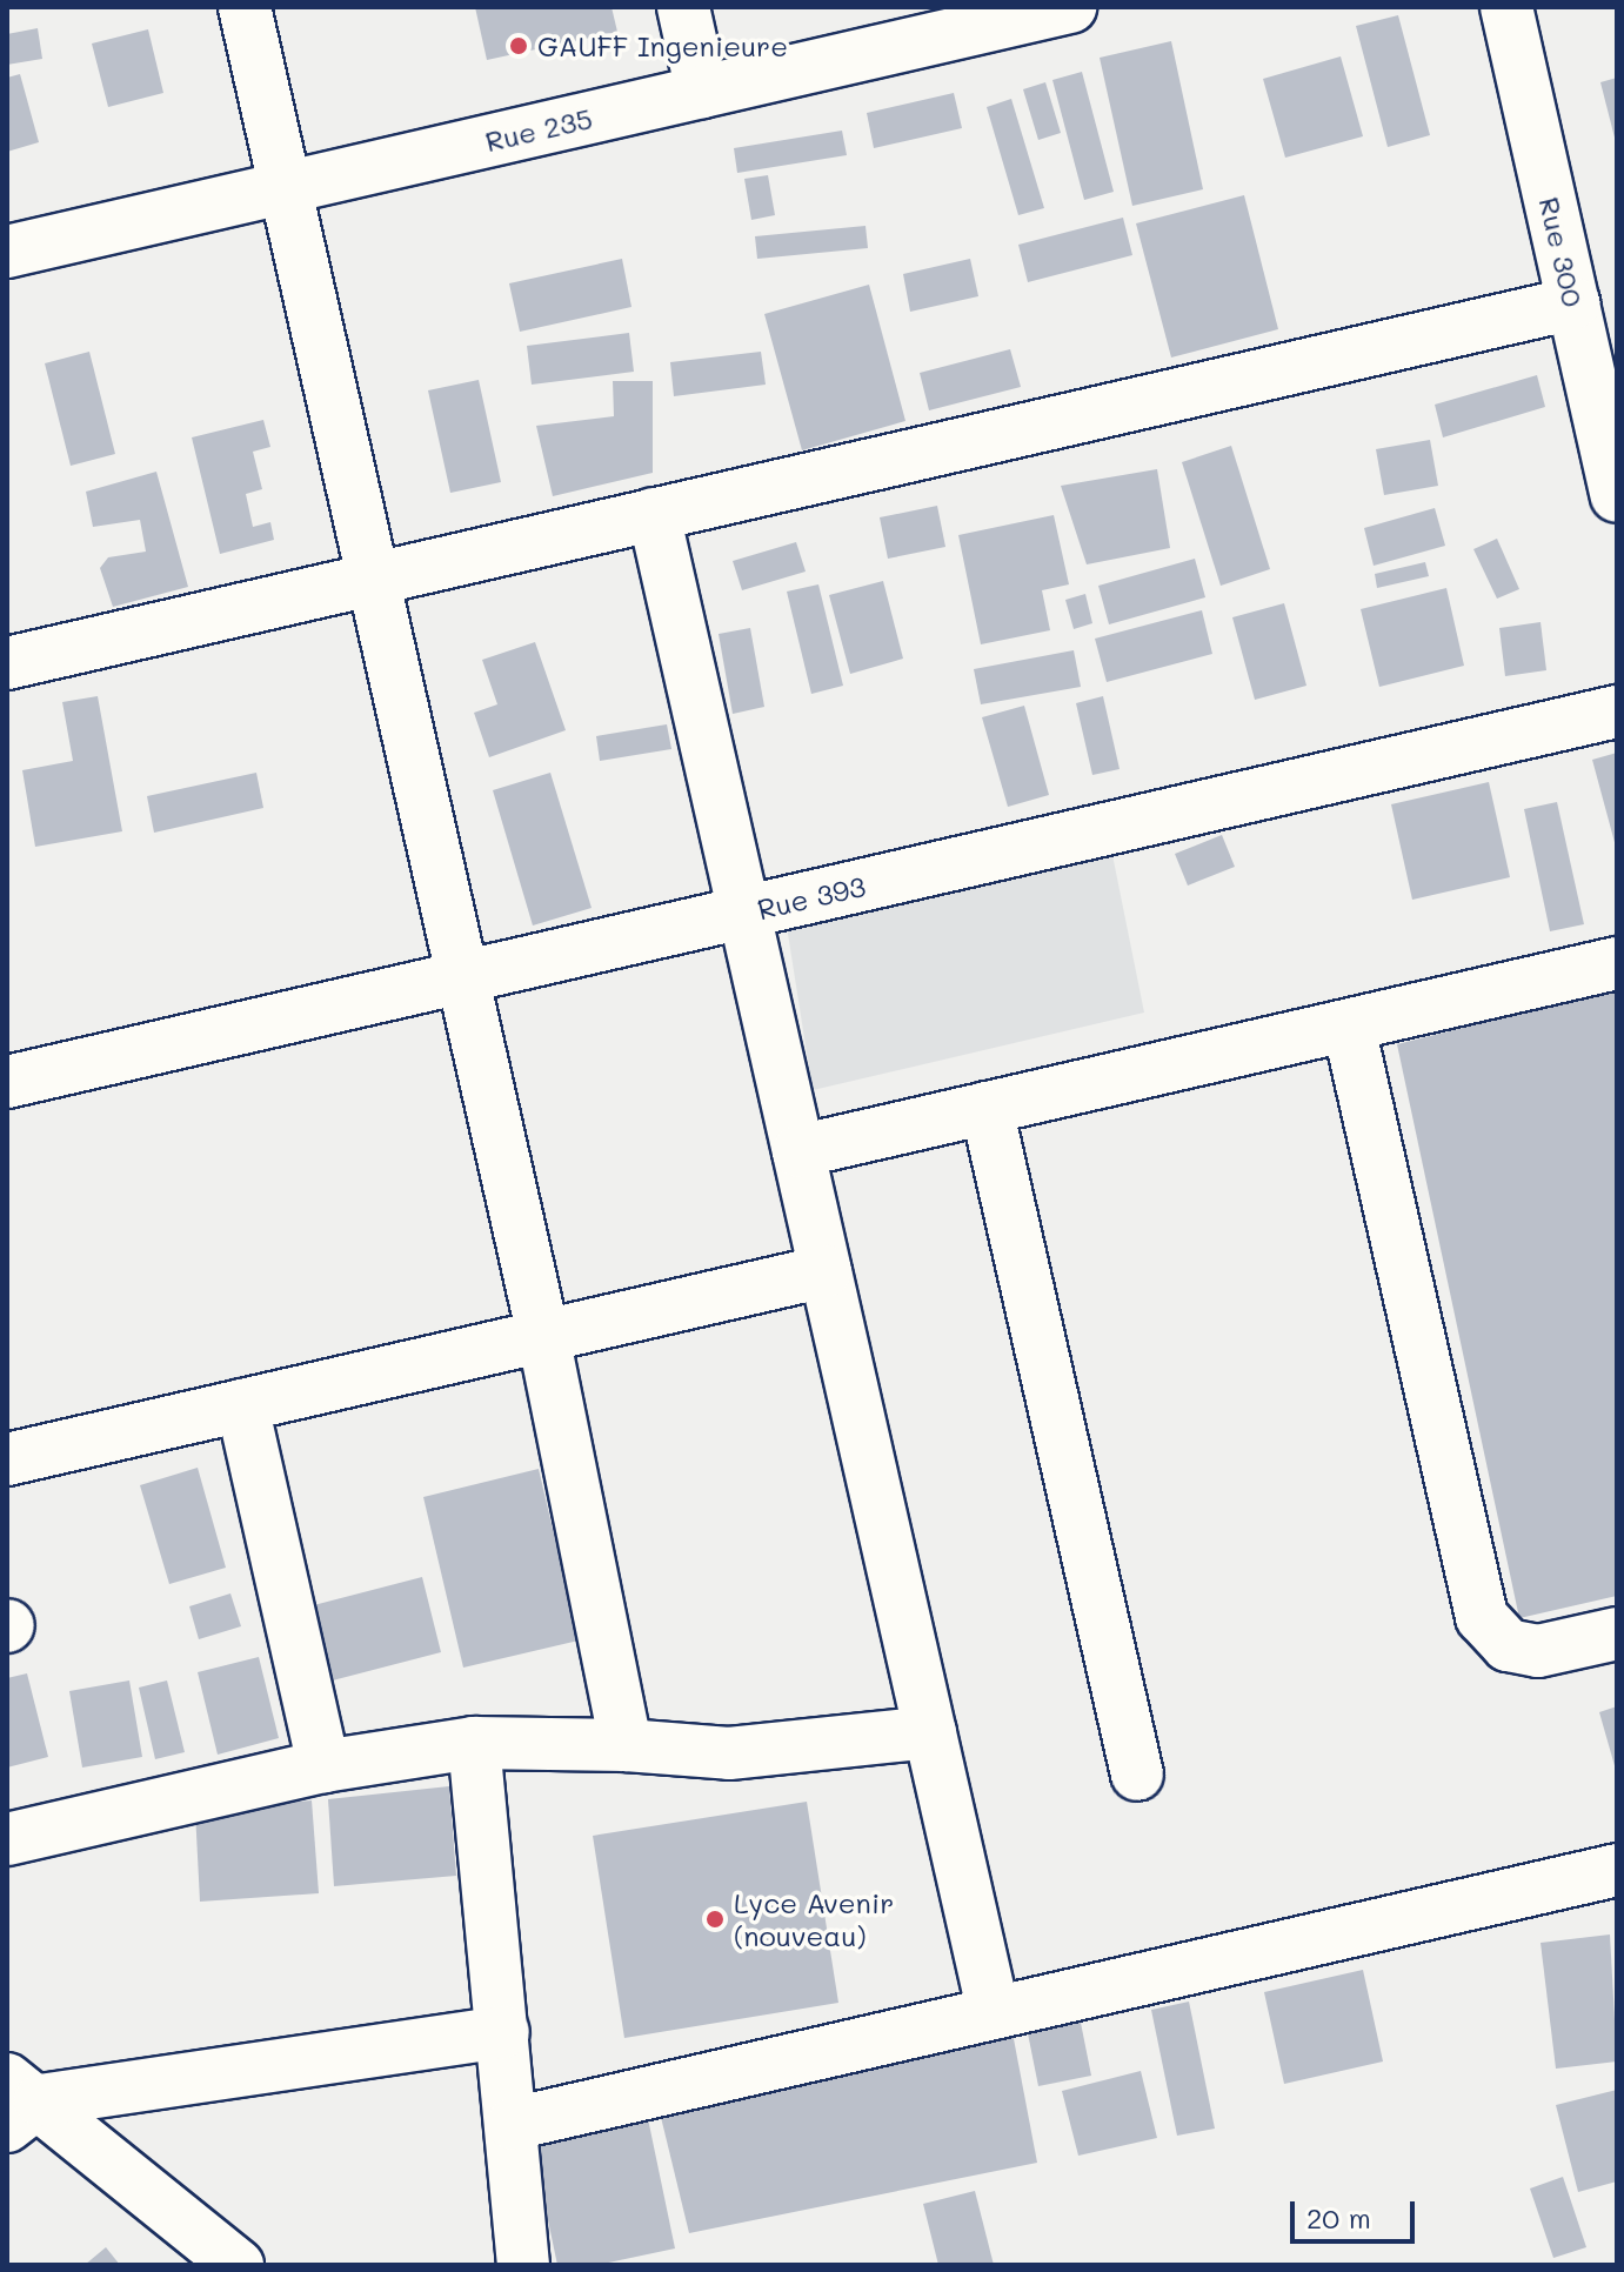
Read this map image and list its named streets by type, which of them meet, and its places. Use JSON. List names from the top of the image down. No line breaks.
{"streets":{"street":["Rue 235","Rue 300","Rue 393"]},"places":["GAUFF Ingenieure","Lyce Avenir (nouveau)"],"scale_bar":"20 m"}
